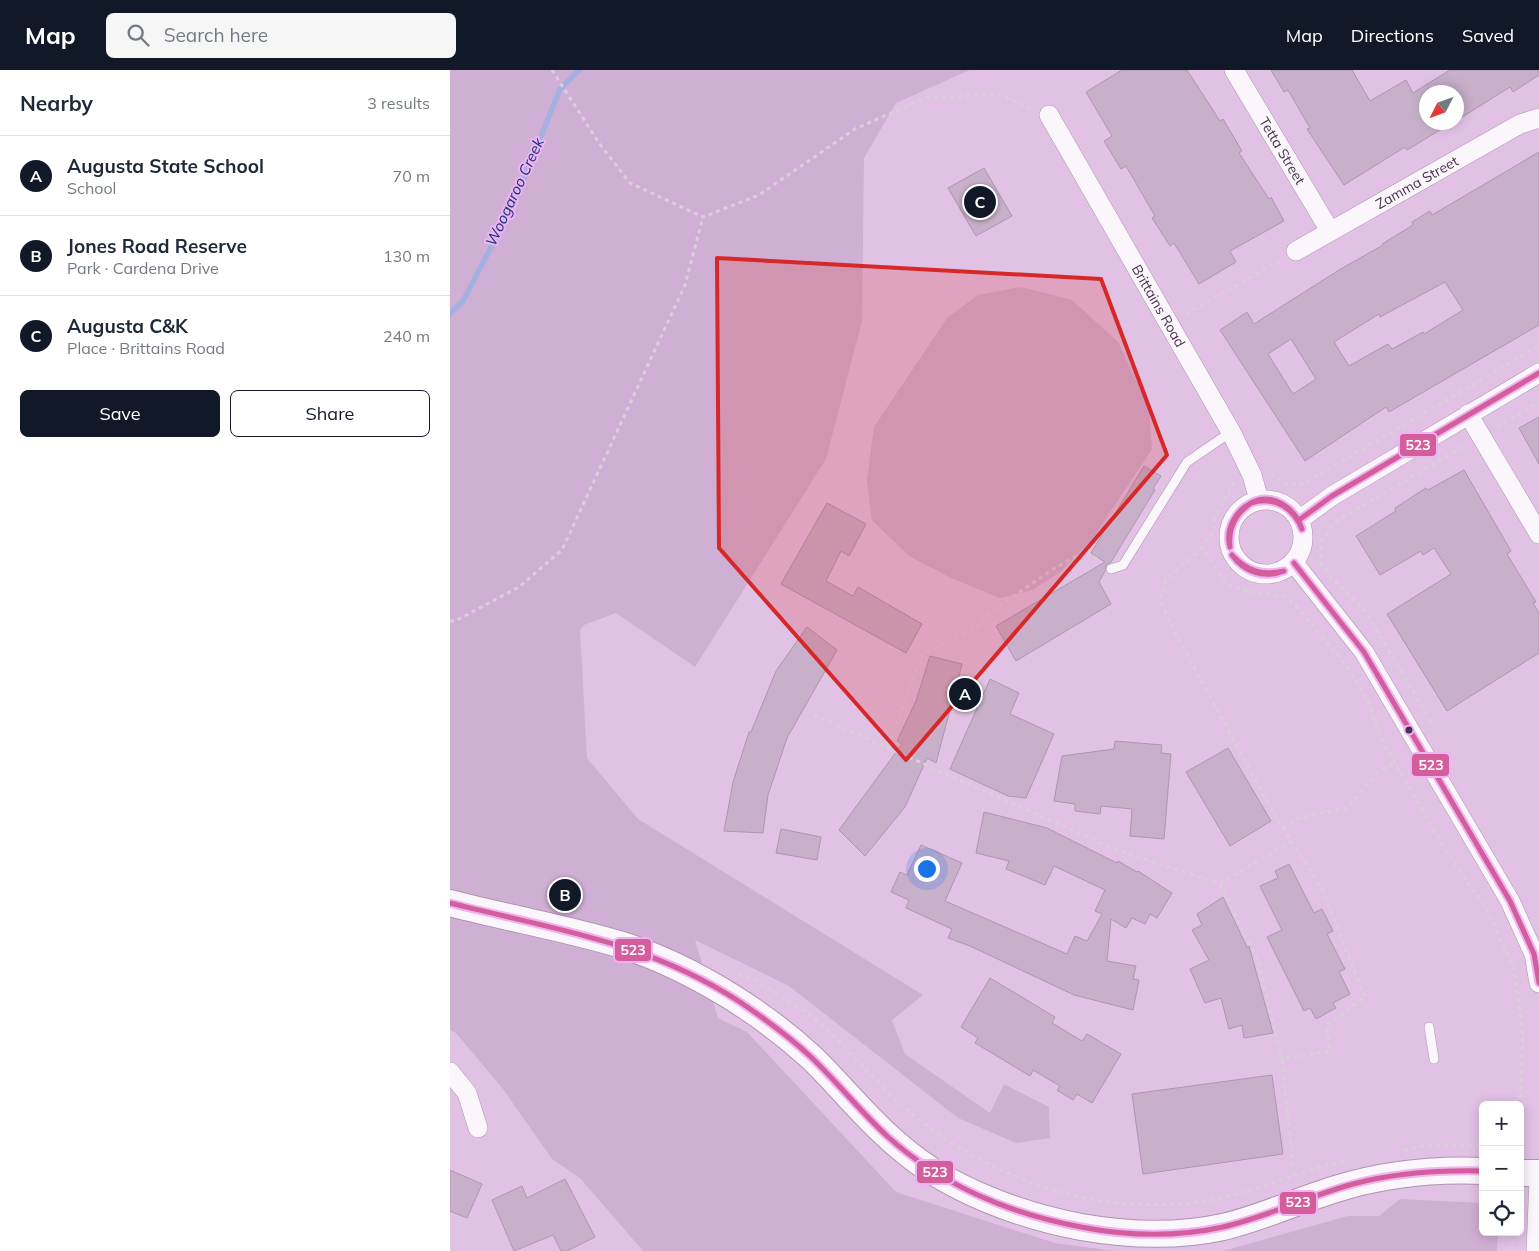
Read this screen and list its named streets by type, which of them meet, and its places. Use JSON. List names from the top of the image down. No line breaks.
{"streets":{"street":["Tetta Street","Zamma Street","Brittains Road"]},"crossings":[["Tetta Street","Zamma Street"]],"water":["Woogaroo Creek"],"lines":["transit line 523"],"north":"bottom left","page":{"header":"Map","search":"Search here","nav":["Map","Directions","Saved"],"heading":["Nearby","3 results"],"list":[{"mark":"A","name":"Augusta State School","note":"School","value":"70 m"},{"mark":"B","name":"Jones Road Reserve","note":"Park · Cardena Drive","value":"130 m"},{"mark":"C","name":"Augusta C&K","note":"Place · Brittains Road","value":"240 m"}],"pins":["C","A","B"],"buttons":["Save","Share"],"map_buttons":["+","−"]}}
